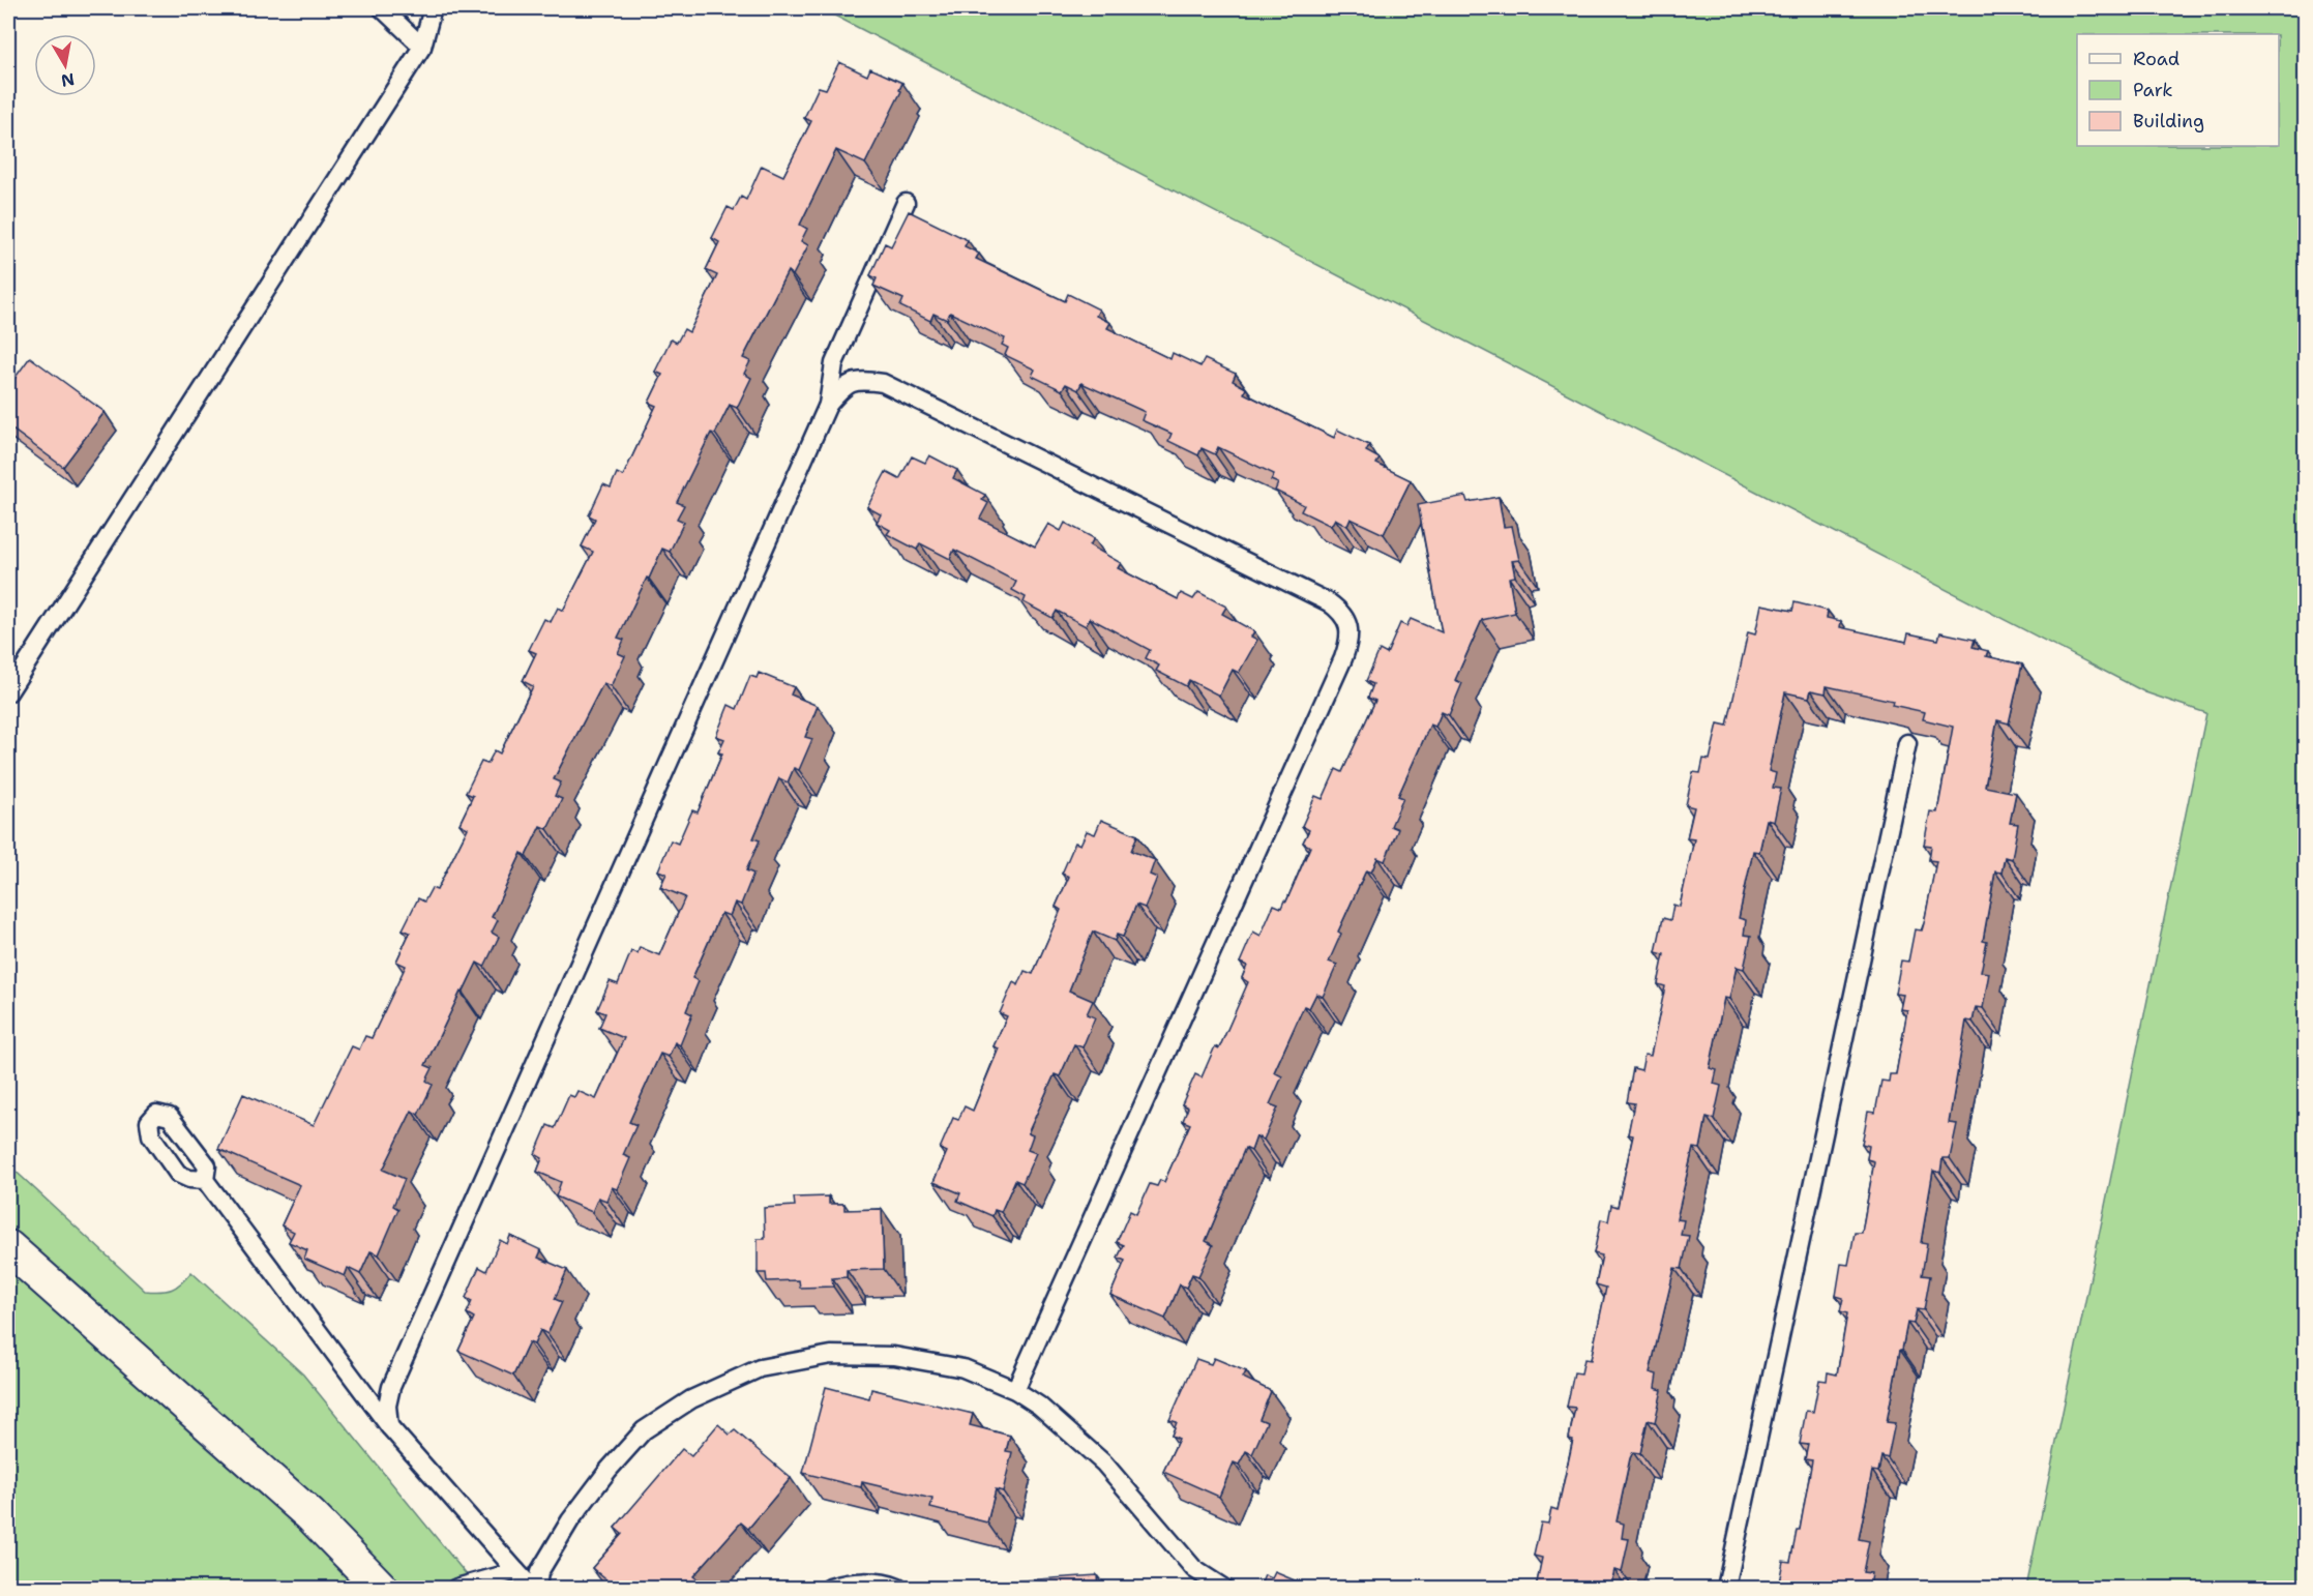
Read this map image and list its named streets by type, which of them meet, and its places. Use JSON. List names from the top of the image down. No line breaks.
{"legend":["Road","Park","Building"],"north":"bottom"}
